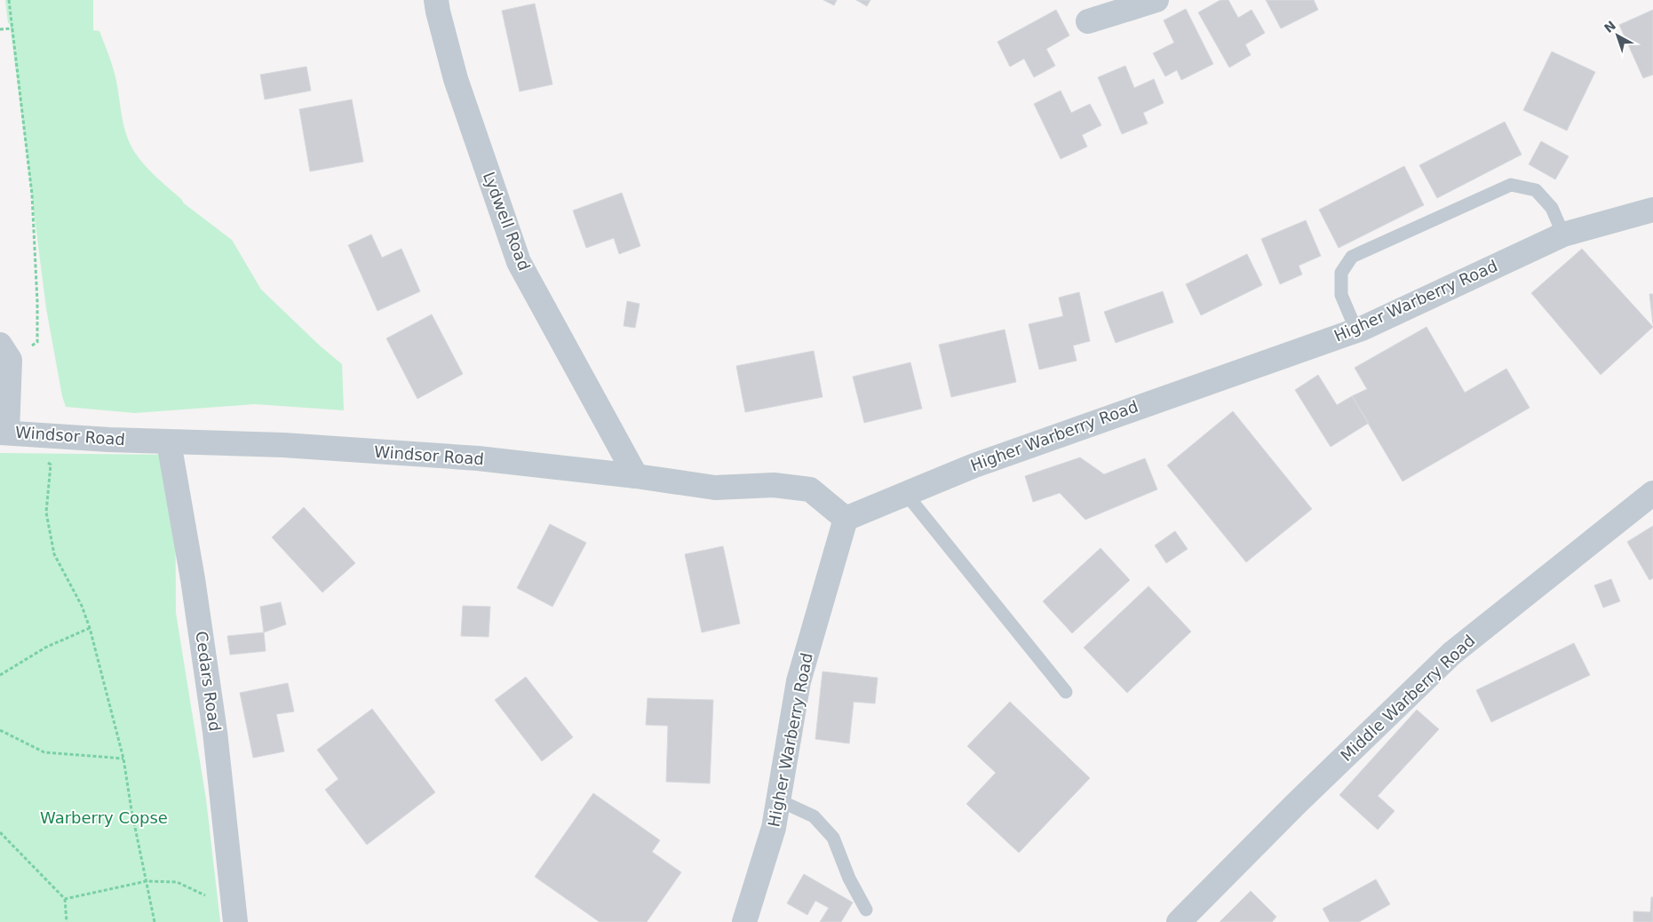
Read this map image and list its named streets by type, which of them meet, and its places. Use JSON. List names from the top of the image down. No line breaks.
{"streets":{"street":["Lydwell Road","Higher Warberry Road","Windsor Road","Cedars Road","Middle Warberry Road"]},"crossings":[["Lydwell Road","Windsor Road"],["Higher Warberry Road","Windsor Road"],["Windsor Road","Cedars Road"]],"parks":["Warberry Copse"],"north":"top left"}
